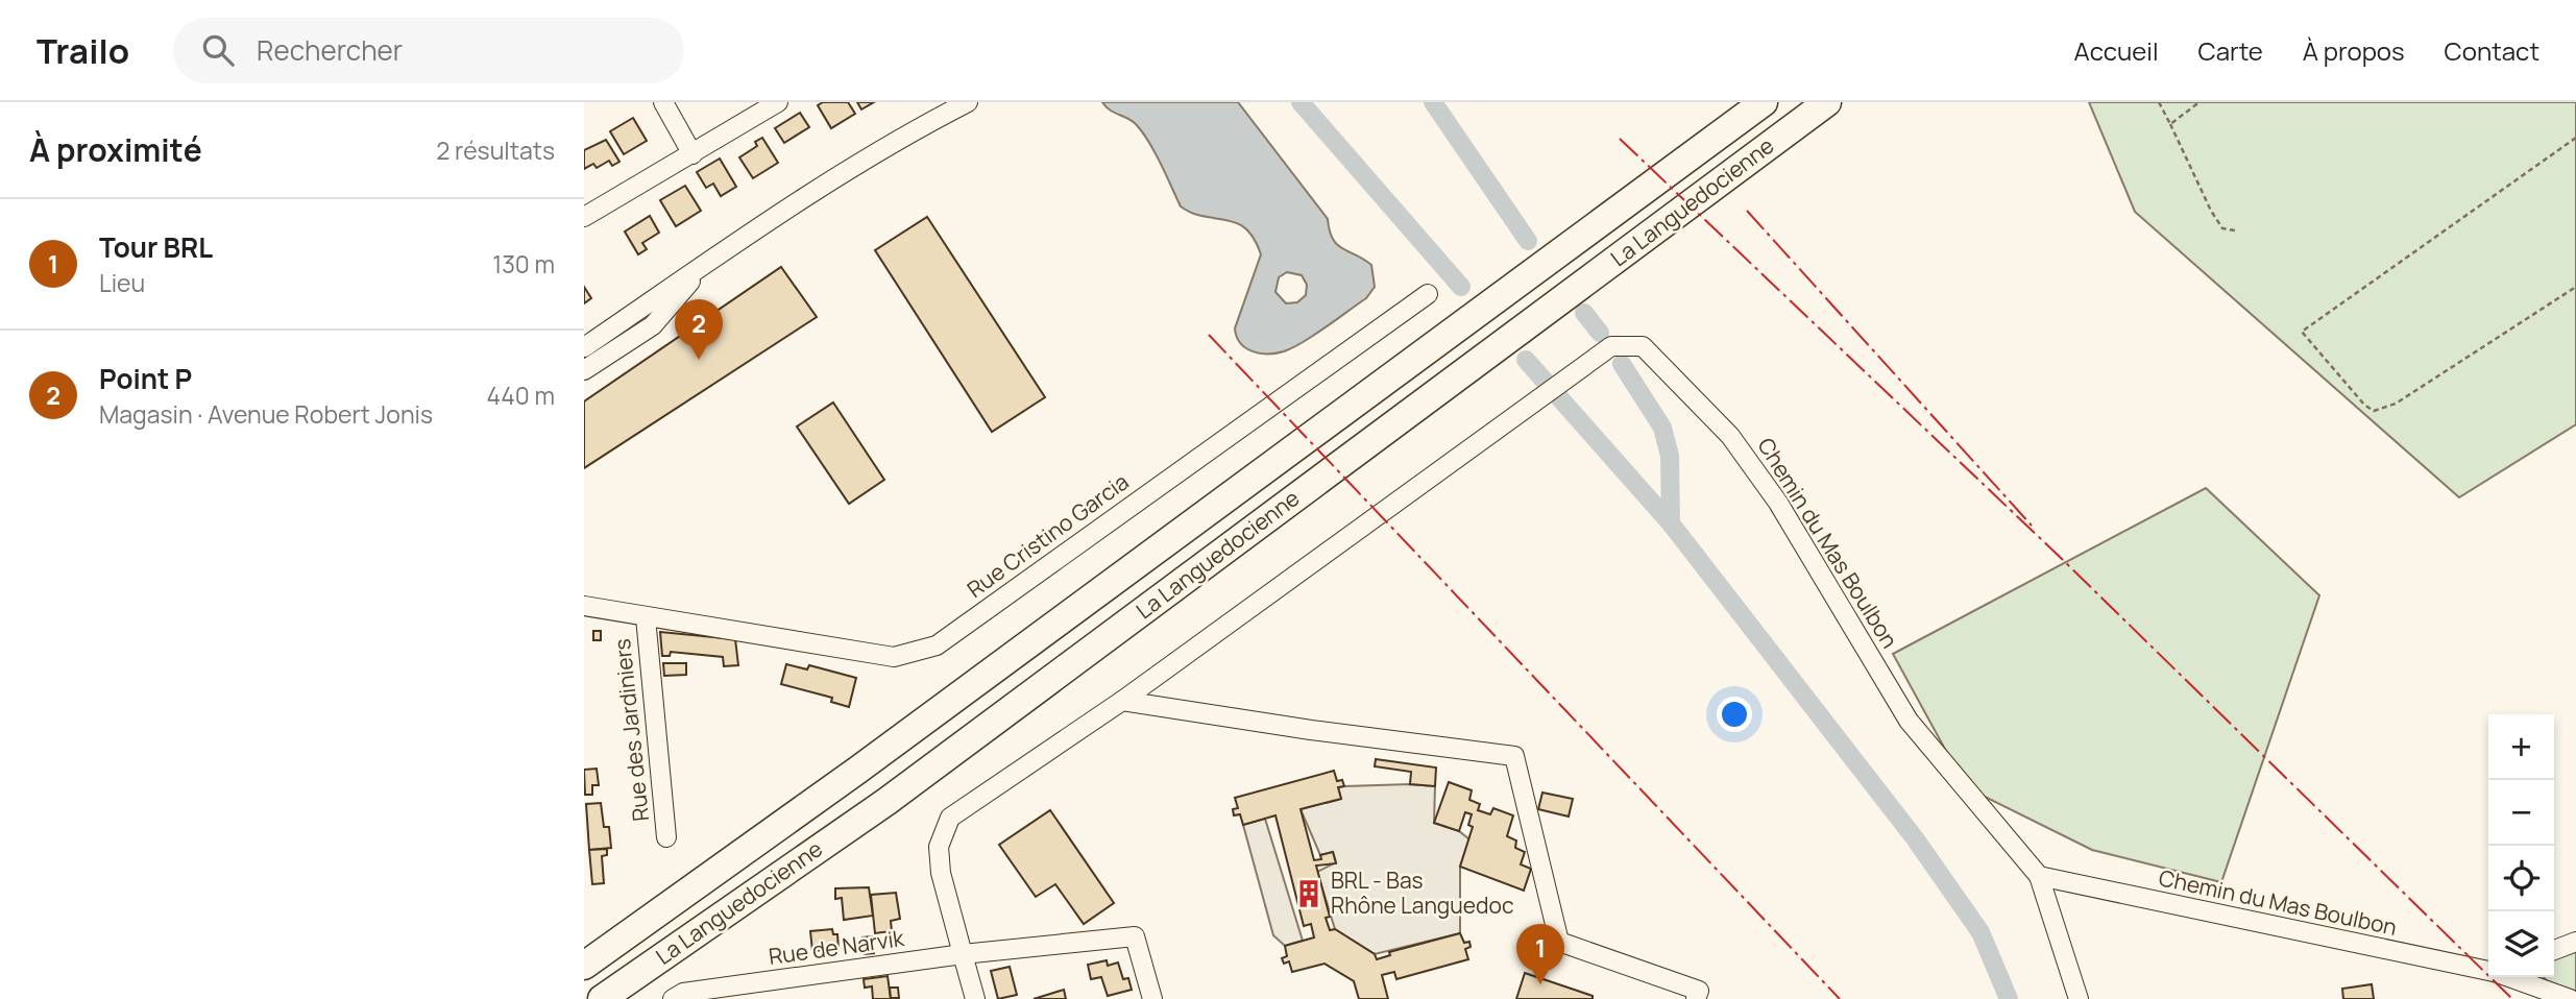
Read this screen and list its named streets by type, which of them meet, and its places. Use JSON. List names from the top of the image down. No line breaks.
{"streets":{"highway":["La Languedocienne"],"street":["Rue Cristino Garcia","Chemin du Mas Boulbon","Rue des Jardiniers","Rue de Narvik"]},"crossings":[["Rue Cristino Garcia","Rue des Jardiniers"],["Chemin du Mas Boulbon","Rue de Narvik"]],"places":{"building":["BRL - Bas Rhône Languedoc"]},"page":{"header":"Trailo","search":"Rechercher","nav":["Accueil","Carte","À propos","Contact"],"heading":["À proximité","2 résultats"],"list":[{"mark":"1","name":"Tour BRL","note":"Lieu","value":"130 m"},{"mark":"2","name":"Point P","note":"Magasin · Avenue Robert Jonis","value":"440 m"}],"pins":["2","1"],"map_buttons":["+","−"]}}
